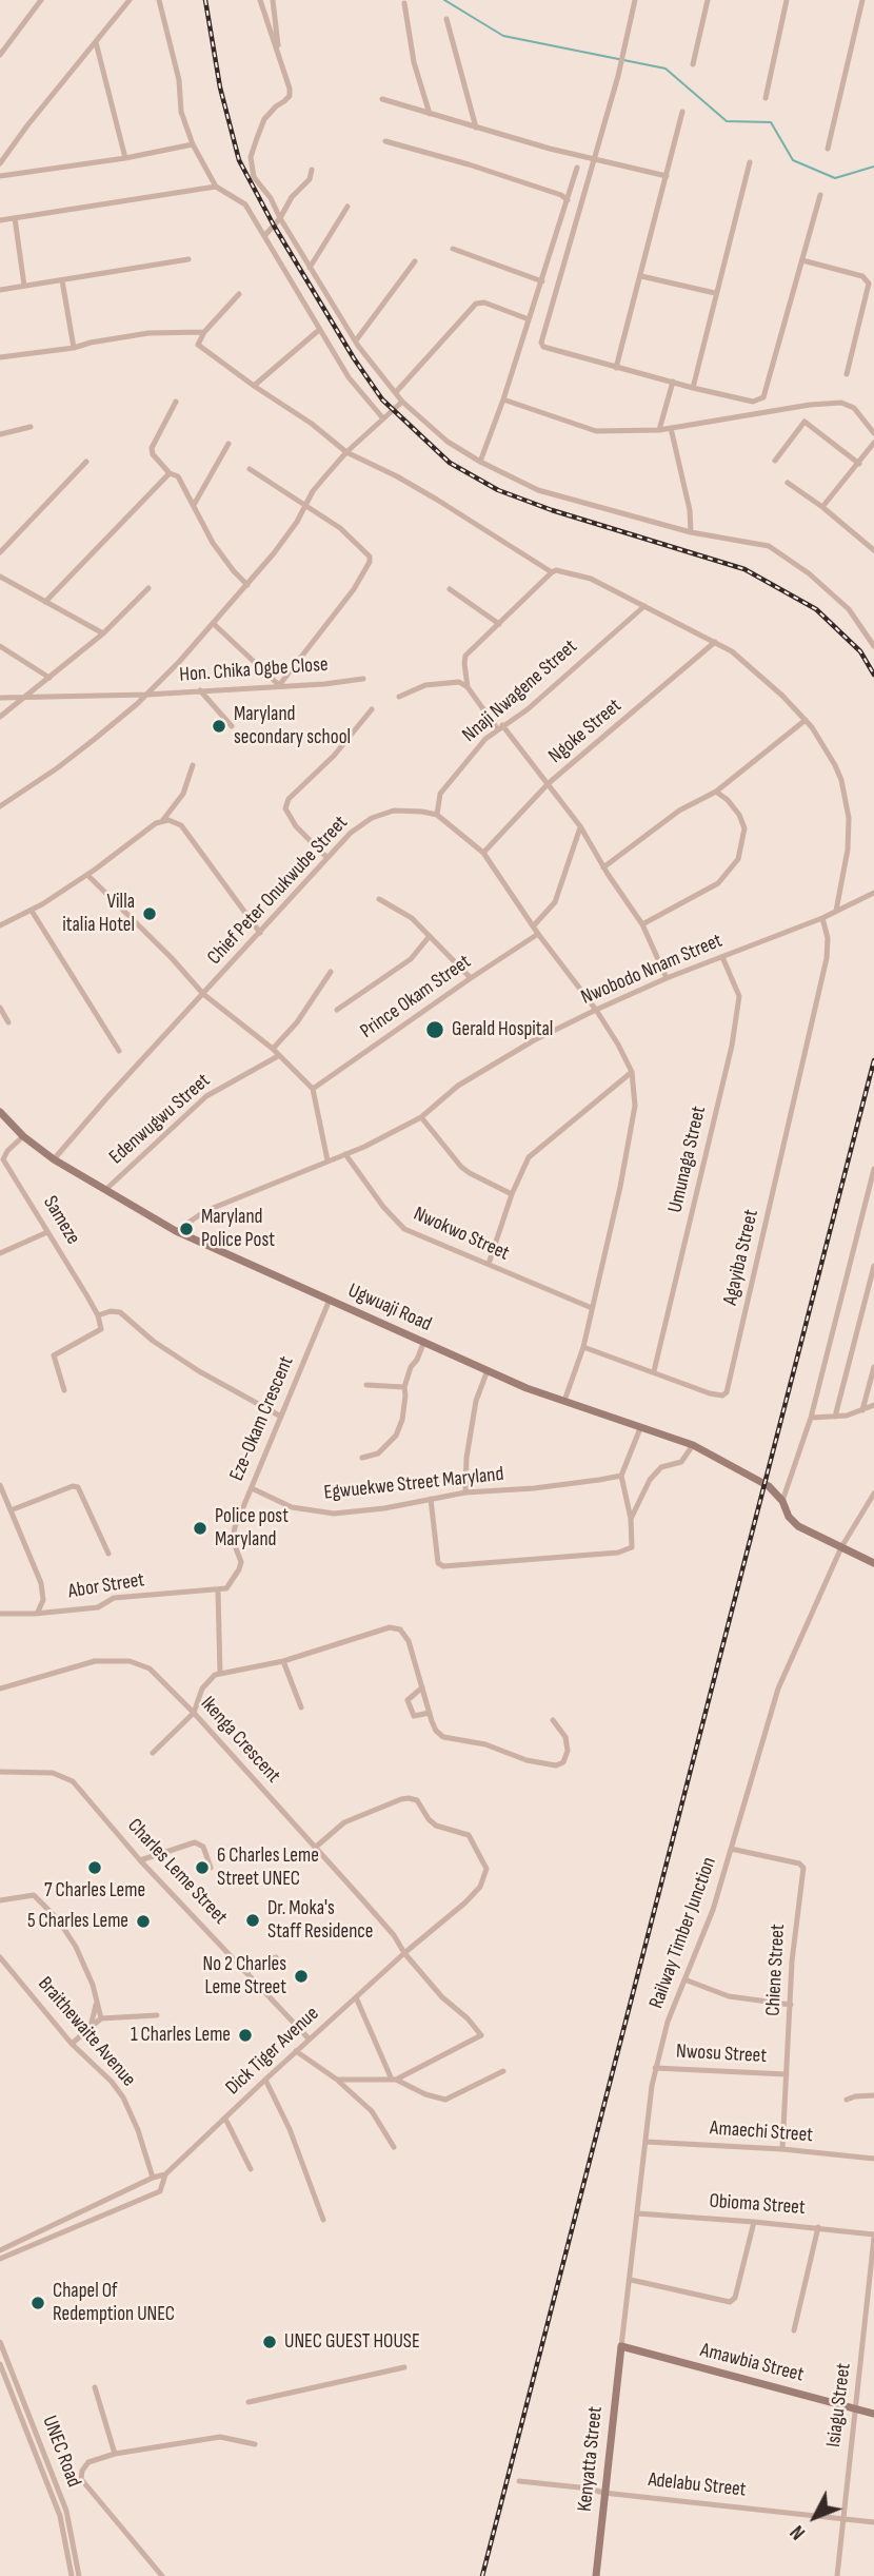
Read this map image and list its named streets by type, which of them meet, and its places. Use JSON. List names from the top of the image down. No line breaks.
{"streets":{"main road":["Ugwuaji Road","Amawbia Street","Kenyatta Street"],"street":["Hon. Chika Ogbe Close","Nnaji Nwagene Street","Ngoke Street","Chief Peter Onukwube Street","Nwobodo Nnam Street","Prince Okam Street","Edenwugwu Street","Umunaga Street","Sameze","Nwokwo Street","Agayiba Street","Eze-Okam Crescent","Egwuekwe Street Maryland","Abor Street","Ikenga Crescent","Charles Leme Street","Railway Timber Junction","Chiene Street","Braithewaite Avenue","Dick Tiger Avenue","Nwosu Street","Amaechi Street","Obioma Street","Isiagu Street","UNEC Road","Adelabu Street"]},"crossings":[["Nnaji Nwagene Street","Chief Peter Onukwube Street"],["Chief Peter Onukwube Street","Ugwuaji Road"],["Nwobodo Nnam Street","Umunaga Street"],["Nwobodo Nnam Street","Nwokwo Street"],["Nwobodo Nnam Street","Agayiba Street"],["Nwobodo Nnam Street","Ugwuaji Road"],["Edenwugwu Street","Ugwuaji Road"],["Umunaga Street","Agayiba Street"],["Sameze","Ugwuaji Road"],["Ugwuaji Road","Eze-Okam Crescent"],["Ugwuaji Road","Railway Timber Junction"],["Eze-Okam Crescent","Egwuekwe Street Maryland"],["Eze-Okam Crescent","Abor Street"],["Ikenga Crescent","Dick Tiger Avenue"],["Charles Leme Street","Dick Tiger Avenue"],["Railway Timber Junction","Chiene Street"],["Railway Timber Junction","Nwosu Street"],["Railway Timber Junction","Amaechi Street"],["Railway Timber Junction","Obioma Street"],["Railway Timber Junction","Amawbia Street"],["Railway Timber Junction","Kenyatta Street"],["Chiene Street","Nwosu Street"],["Chiene Street","Amaechi Street"],["Obioma Street","Isiagu Street"],["Amawbia Street","Isiagu Street"],["Amawbia Street","Kenyatta Street"],["Isiagu Street","Adelabu Street"],["Kenyatta Street","Adelabu Street"]],"places":["Maryland secondary school","Villa italia Hotel","Gerald Hospital","Maryland Police Post","Police post Maryland","7 Charles Leme","6 Charles Leme Street UNEC","Dr. Moka's Staff Residence","5 Charles Leme","No 2 Charles Leme Street","1 Charles Leme","Chapel Of Redemption UNEC","UNEC GUEST HOUSE"],"north":"bottom left"}
